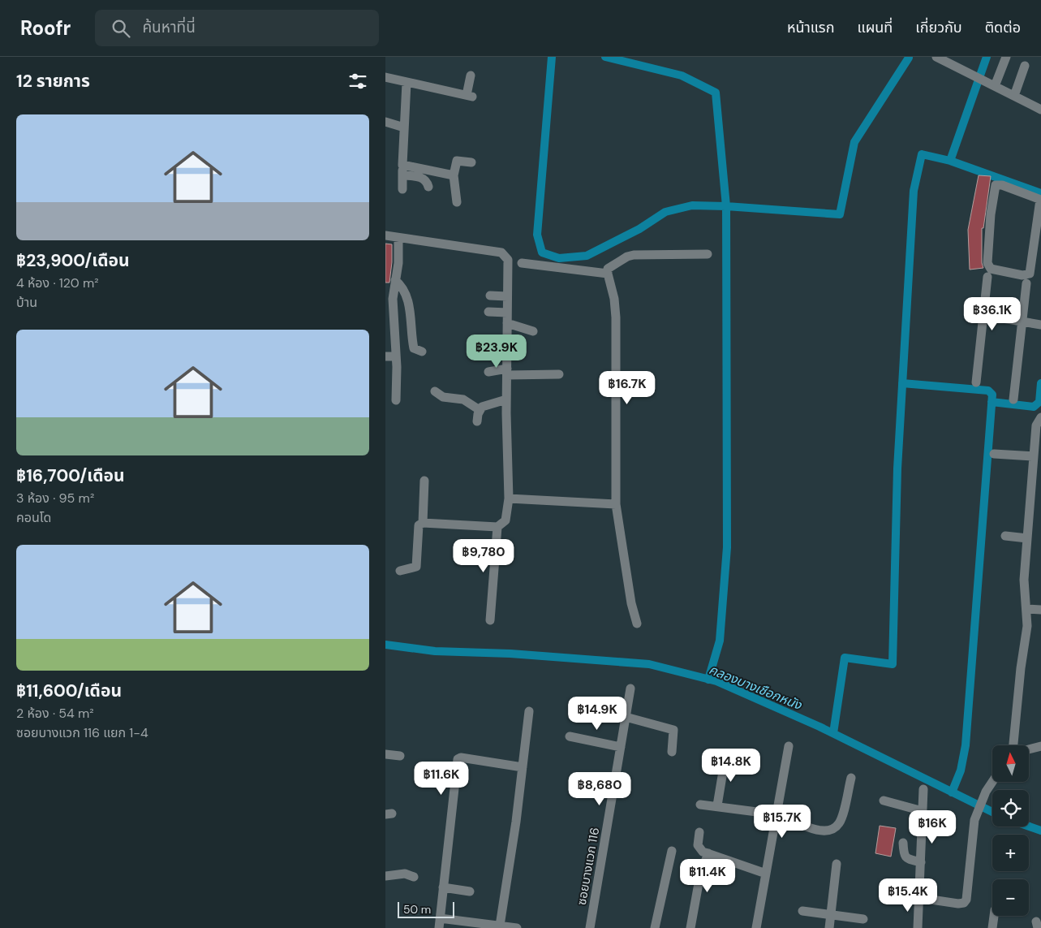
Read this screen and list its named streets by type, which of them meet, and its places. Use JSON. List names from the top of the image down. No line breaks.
{"streets":{"street":["ซอยบางแวก 116"]},"water":["คลองบางเชือกหนัง"],"scale_bar":"50 m","north":"top","page":{"header":"Roofr","search":"ค้นหาที่นี่","nav":["หน้าแรก","แผนที่","เกี่ยวกับ","ติดต่อ"],"heading":"12 รายการ","list":[{"name":"฿23,900/เดือน","note":"4 ห้อง · 120 m² · บ้าน"},{"name":"฿16,700/เดือน","note":"3 ห้อง · 95 m² · คอนโด"},{"name":"฿11,600/เดือน","note":"2 ห้อง · 54 m² · ซอยบางแวก 116 แยก 1-4"}],"price":["฿36.1K","฿23.9K","฿16.7K","฿9,780","฿14.9K","฿14.8K","฿11.6K","฿8,680","฿15.7K","฿16K","฿11.4K","฿15.4K"],"map_buttons":["+","−"],"scale":"50 m"}}
